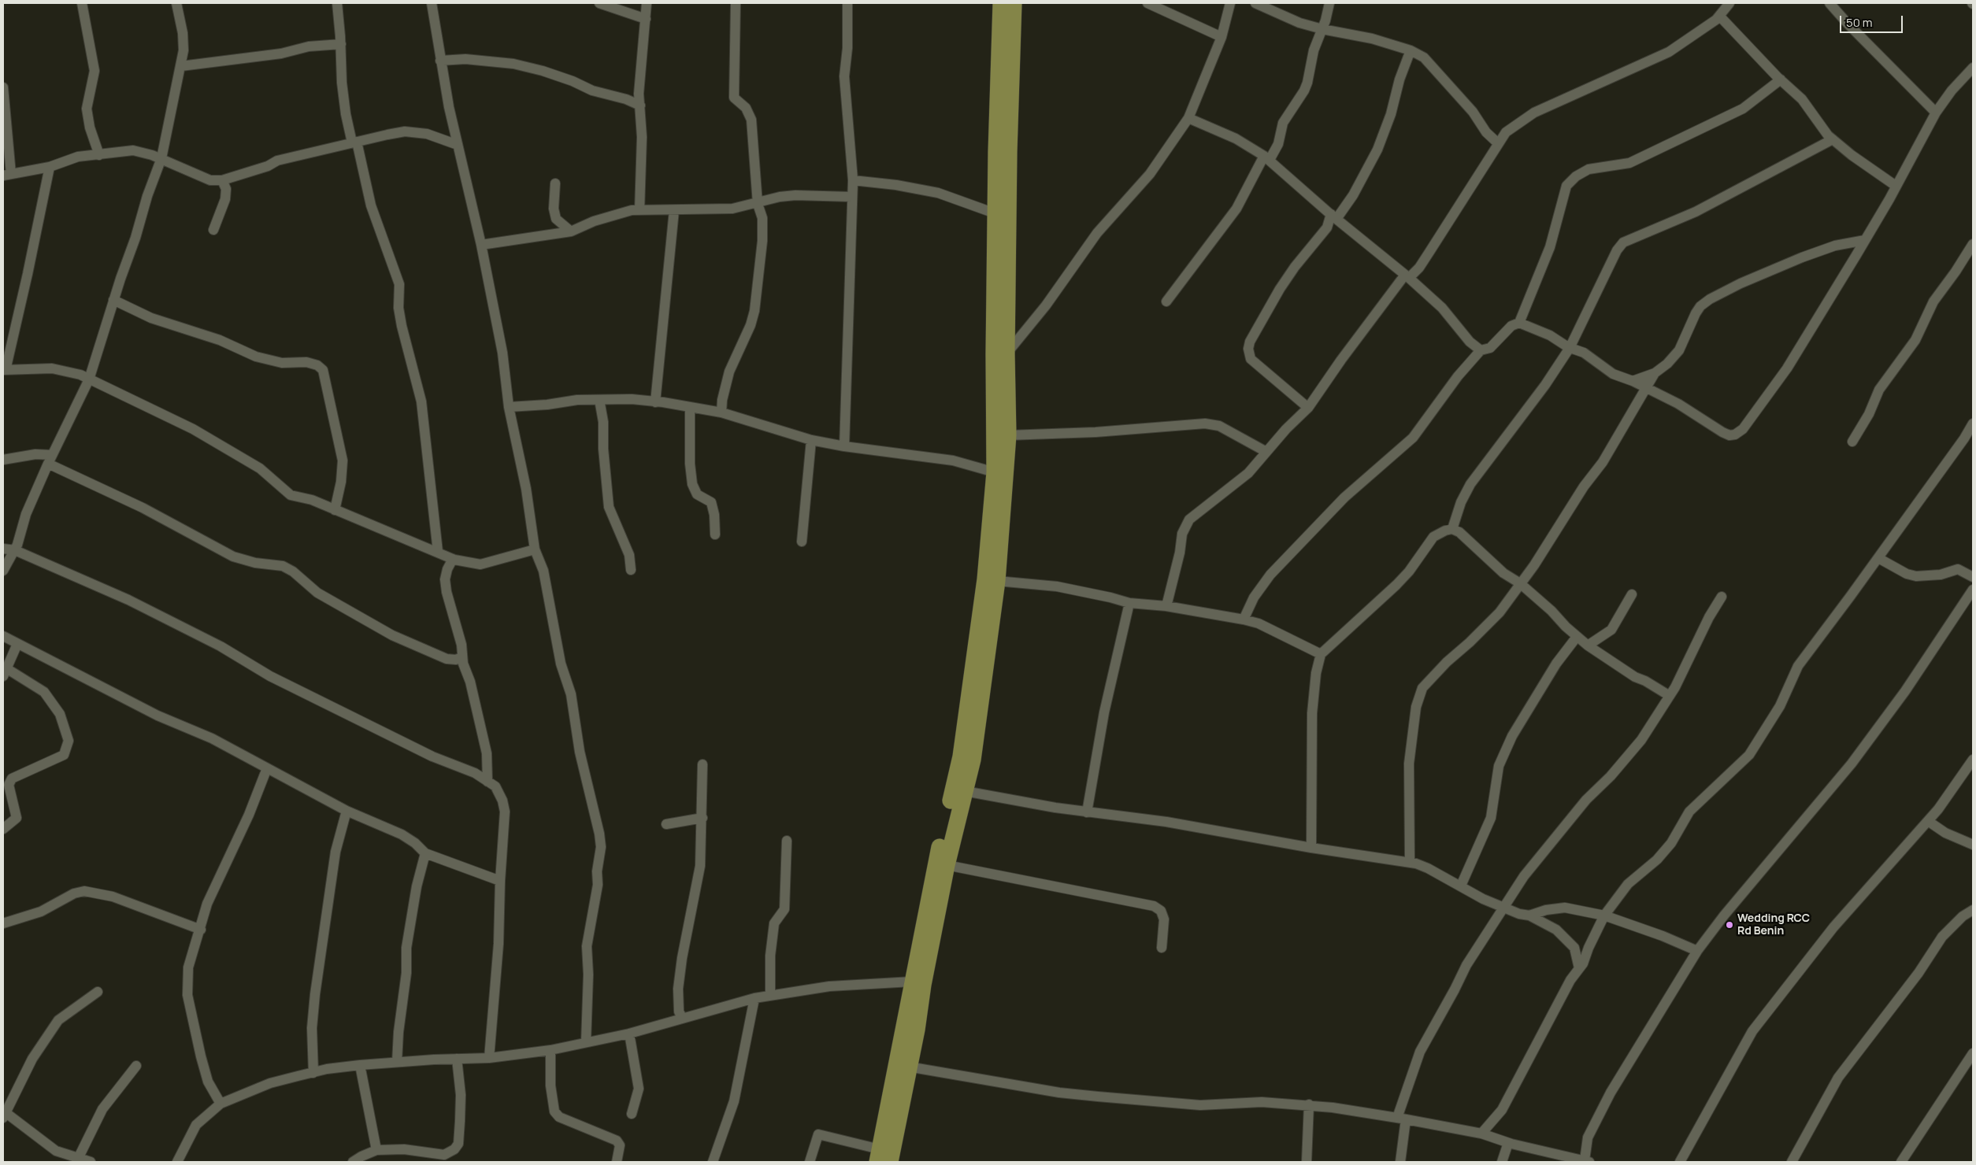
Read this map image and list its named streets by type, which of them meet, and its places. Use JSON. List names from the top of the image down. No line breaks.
{"places":["Wedding RCC Rd Benin"],"scale_bar":"50 m"}
